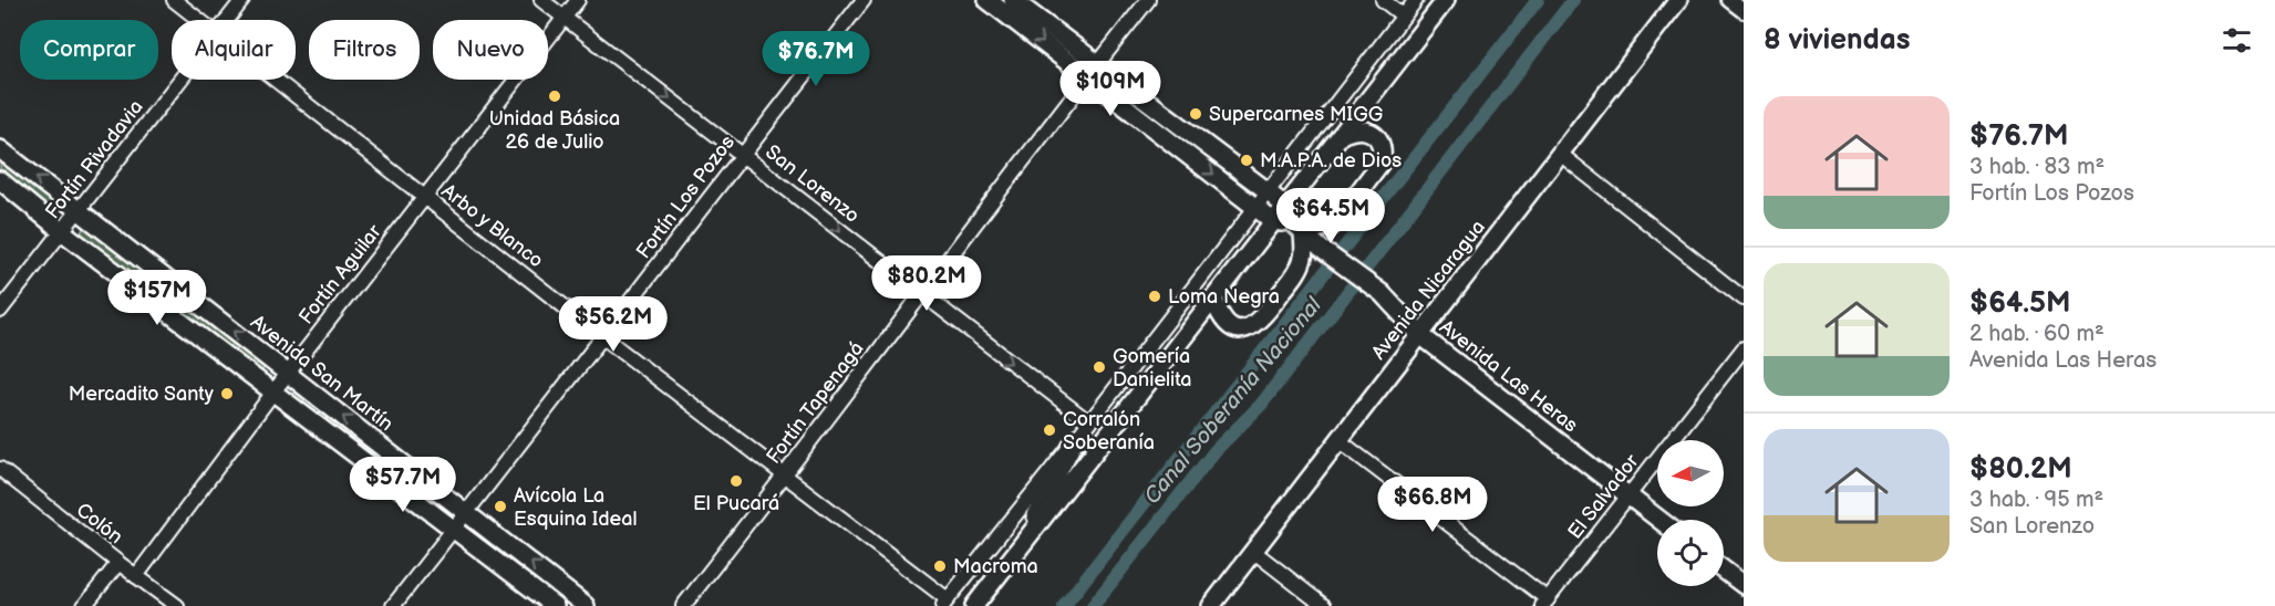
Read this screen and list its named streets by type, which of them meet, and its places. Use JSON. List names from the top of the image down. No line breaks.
{"streets":{"main road":["Avenida Nicaragua","Avenida San Martín","Avenida Las Heras"],"street":["Fortín Rivadavia","San Lorenzo","Fortín Los Pozos","Arbo y Blanco","Fortín Aguilar","Fortín Tapenagá","El Salvador","Colón"]},"crossings":[["Fortín Rivadavia","Avenida San Martín"],["San Lorenzo","Fortín Los Pozos"],["San Lorenzo","Fortín Aguilar"],["San Lorenzo","Fortín Tapenagá"],["Fortín Los Pozos","Arbo y Blanco"],["Fortín Los Pozos","Avenida San Martín"],["Arbo y Blanco","Fortín Aguilar"],["Arbo y Blanco","Fortín Tapenagá"],["Fortín Aguilar","Avenida San Martín"],["Fortín Aguilar","Colón"],["Avenida Nicaragua","Avenida Las Heras"],["Avenida Las Heras","Fortín Tapenagá"],["Avenida Las Heras","El Salvador"]],"one_way":["San Lorenzo"],"water":["Canal Soberanía Nacional"],"places":["Unidad Básica 26 de Julio","Supercarnes MIGG","M.A.P.A. de Dios","Loma Negra","Gomería Danielita","Mercadito Santy","Corralón Soberanía","El Pucará","Avícola La Esquina Ideal","Macroma"],"north":"left","page":{"heading":"8 viviendas","chip":["Comprar","Alquilar","Filtros","Nuevo"],"price":["$76.7M","$109M","$64.5M","$80.2M","$157M","$56.2M","$57.7M","$66.8M"],"list":[{"name":"$76.7M","note":"3 hab. · 83 m² · Fortín Los Pozos"},{"name":"$64.5M","note":"2 hab. · 60 m² · Avenida Las Heras"},{"name":"$80.2M","note":"3 hab. · 95 m² · San Lorenzo"}]}}
